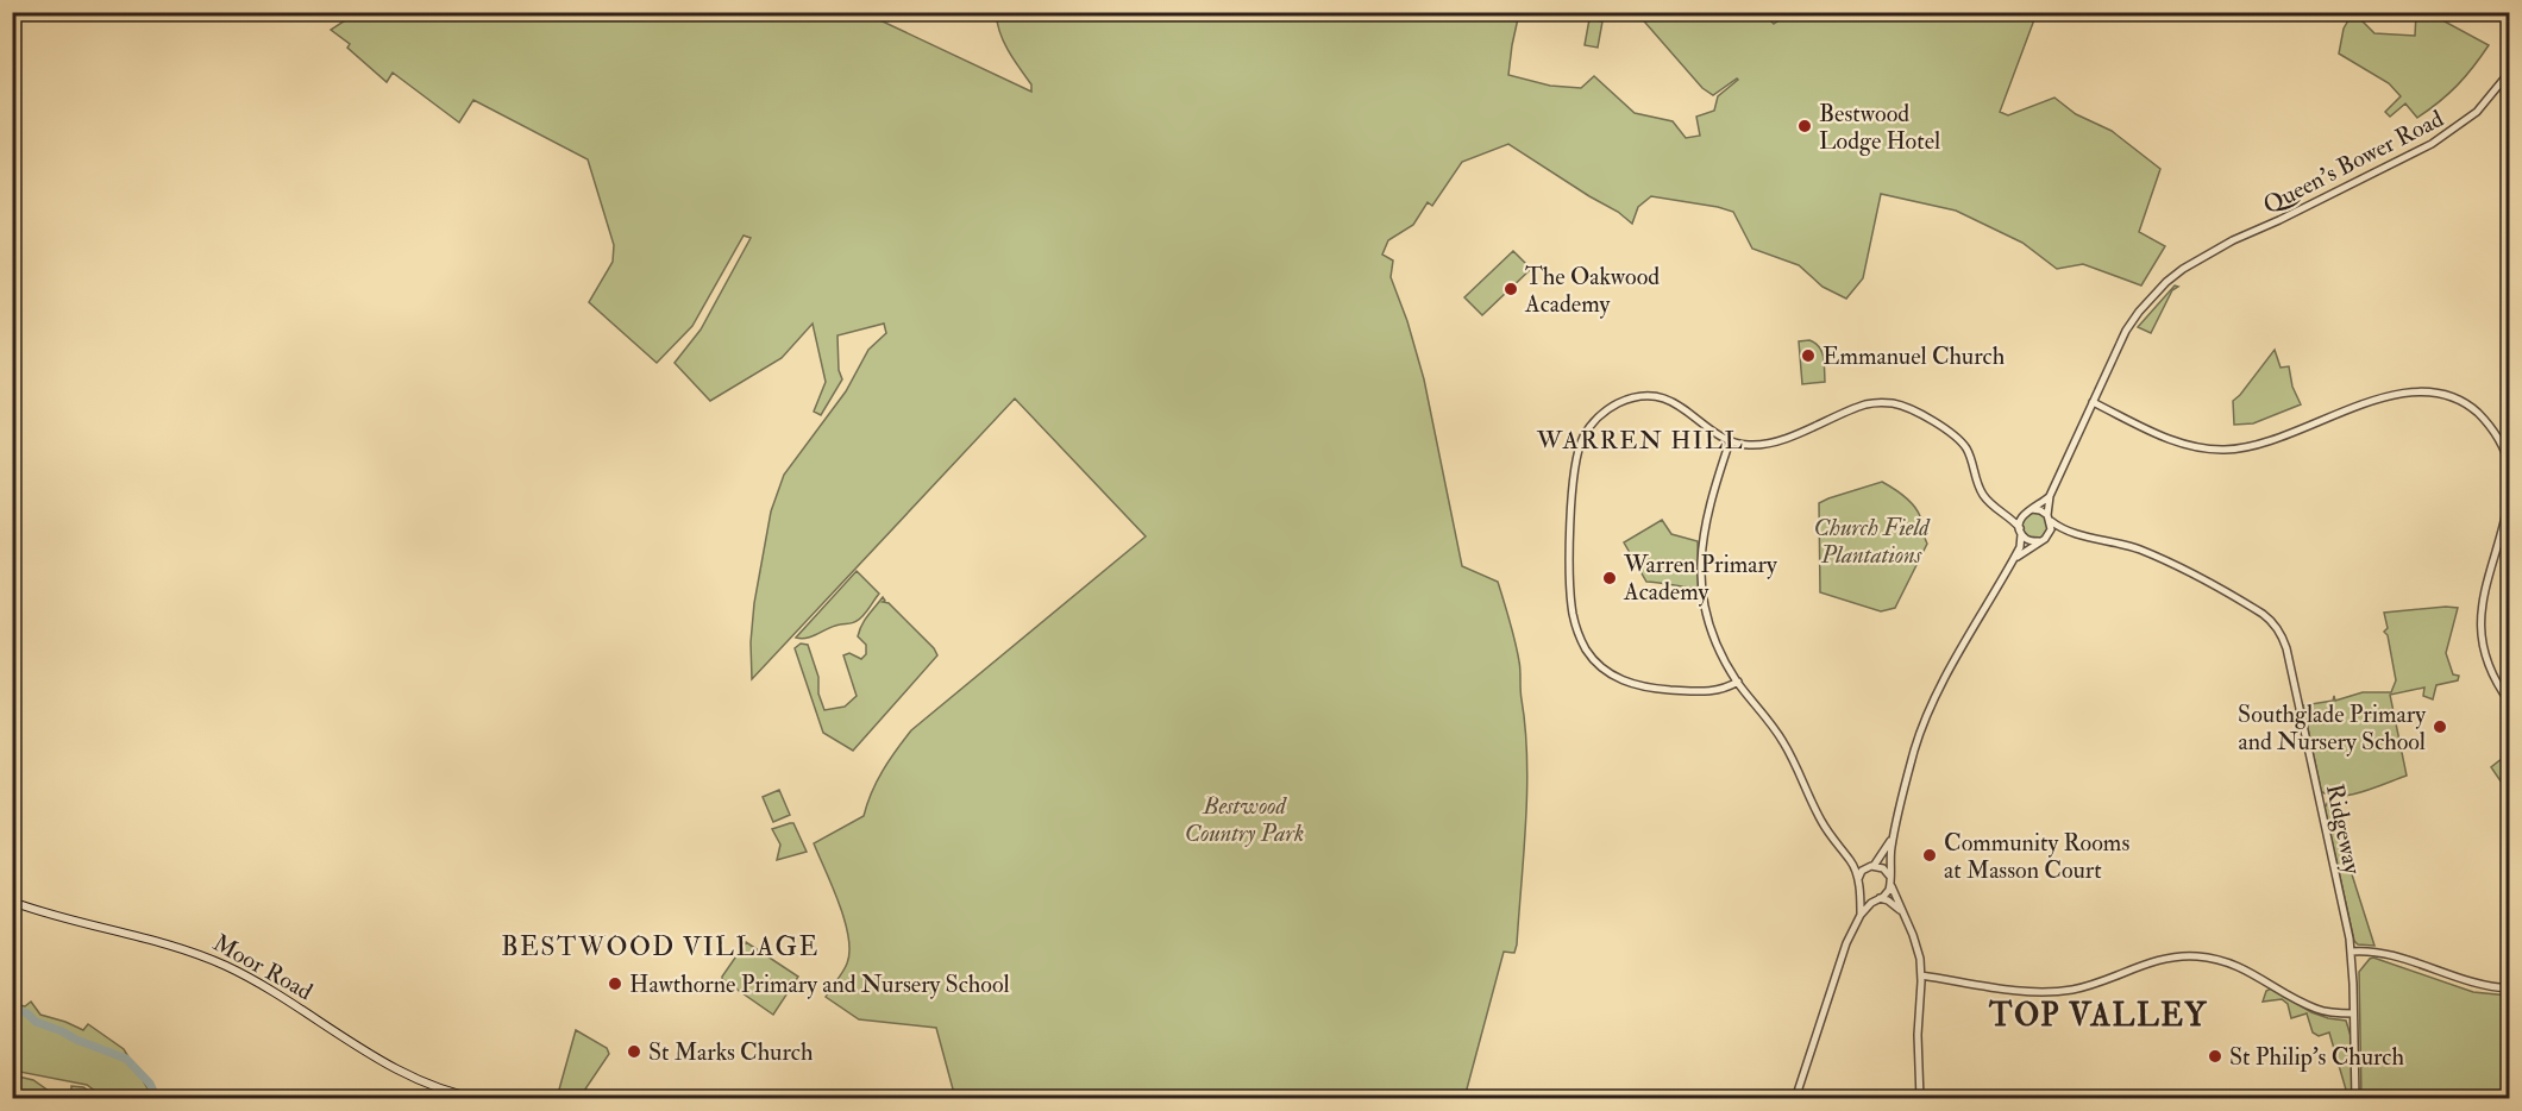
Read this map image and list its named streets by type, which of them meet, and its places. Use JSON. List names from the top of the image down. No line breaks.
{"streets":{"main road":["Moor Road"],"street":["Queen's Bower Road","Ridgeway"]},"districts":["WARREN HILL","BESTWOOD VILLAGE","TOP VALLEY"],"parks":["Church Field Plantations","Bestwood Country Park"],"places":["Bestwood Lodge Hotel","The Oakwood Academy","Emmanuel Church","Warren Primary Academy","Southglade Primary and Nursery School","Community Rooms at Masson Court","Hawthorne Primary and Nursery School","St Marks Church","St Philip's Church"]}
